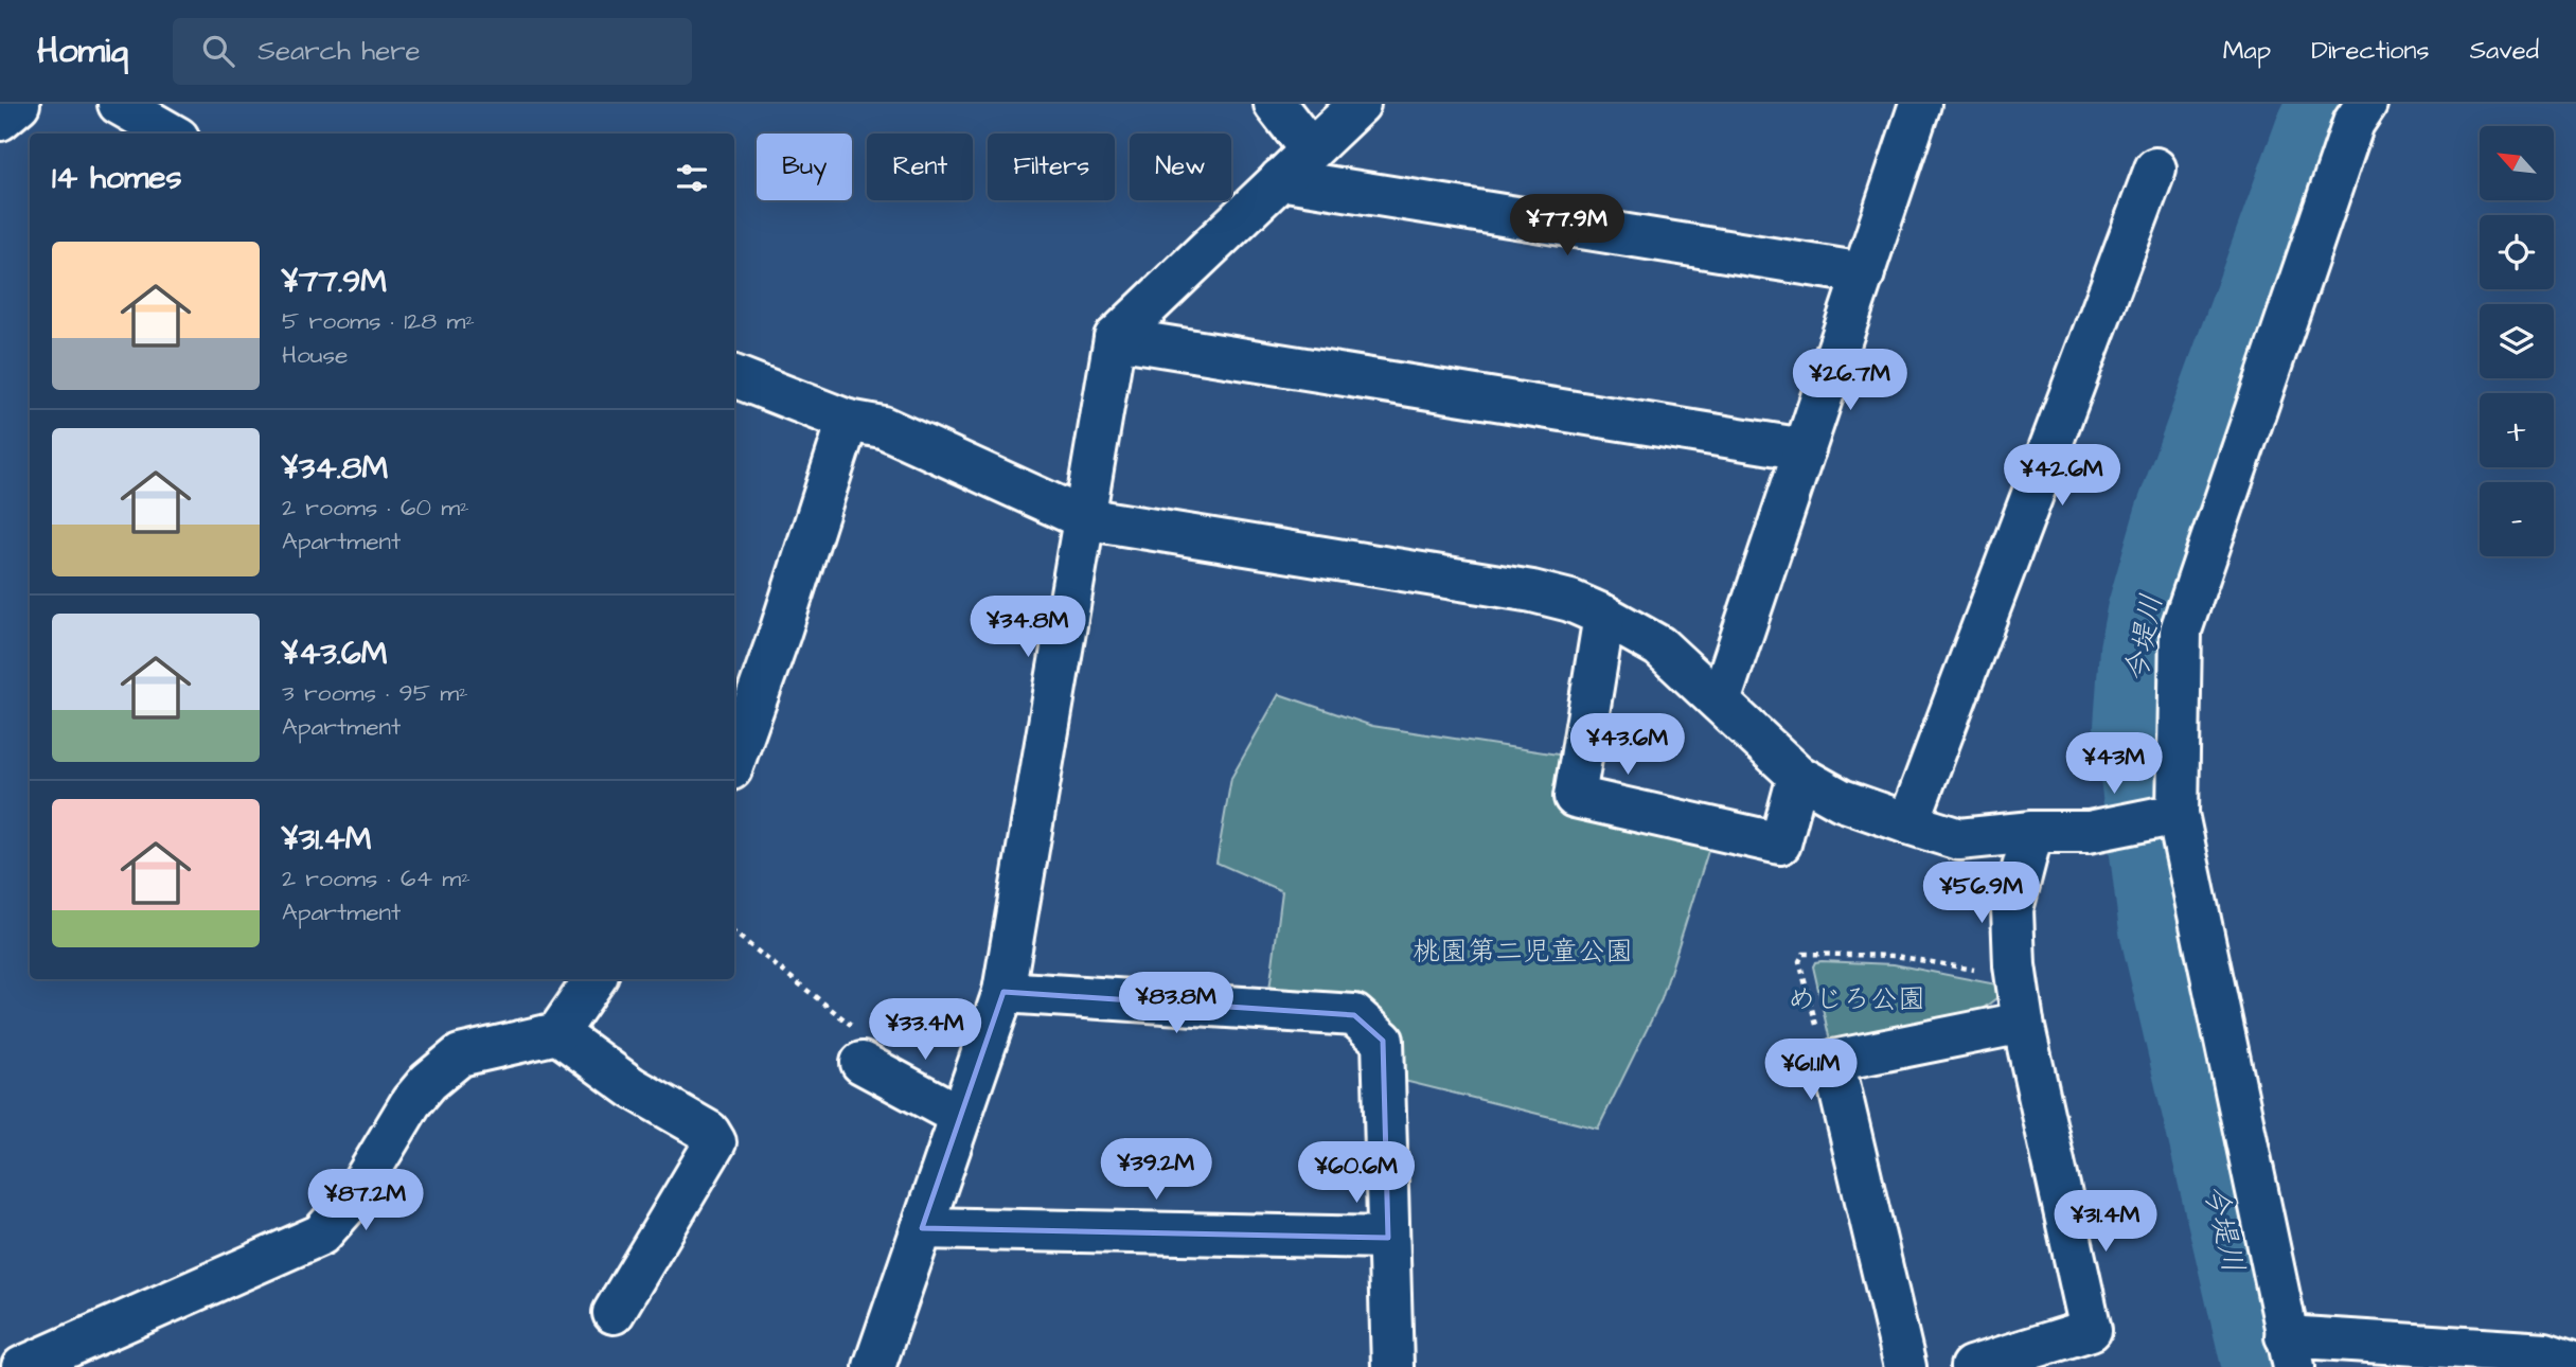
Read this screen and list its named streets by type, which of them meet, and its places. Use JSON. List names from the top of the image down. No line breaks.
{"water":["今堤川"],"parks":["桃園第二児童公園","めじろ公園"],"north":"top left","page":{"header":"Homiq","search":"Search here","nav":["Map","Directions","Saved"],"map_buttons":["+","−"],"chip":["Buy","Rent","Filters","New"],"heading":"14 homes","price":["¥77.9M","¥26.7M","¥42.6M","¥34.8M","¥43.6M","¥43M","¥56.9M","¥83.8M","¥33.4M","¥61.1M","¥39.2M","¥60.6M","¥87.2M","¥31.4M"],"list":[{"name":"¥77.9M","note":"5 rooms · 128 m² · House"},{"name":"¥34.8M","note":"2 rooms · 60 m² · Apartment"},{"name":"¥43.6M","note":"3 rooms · 95 m² · Apartment"},{"name":"¥31.4M","note":"2 rooms · 64 m² · Apartment"}]}}
